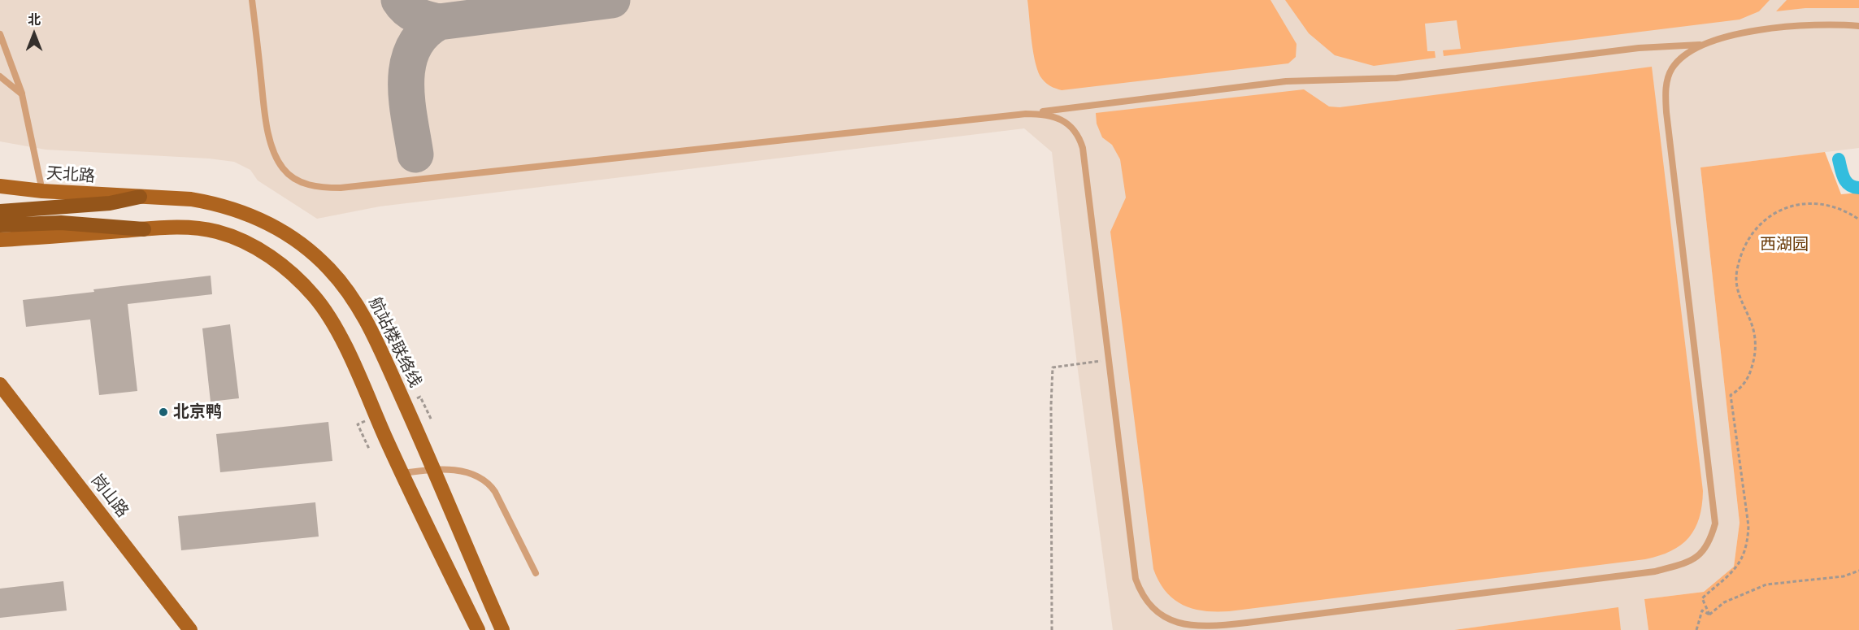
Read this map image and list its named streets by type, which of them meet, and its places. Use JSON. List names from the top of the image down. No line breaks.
{"streets":{"main road":["天北路","航站楼联络线","岗山路"]},"crossings":[["天北路","航站楼联络线"]],"parks":["西湖园"],"places":["北京鸭"],"north":"top"}
